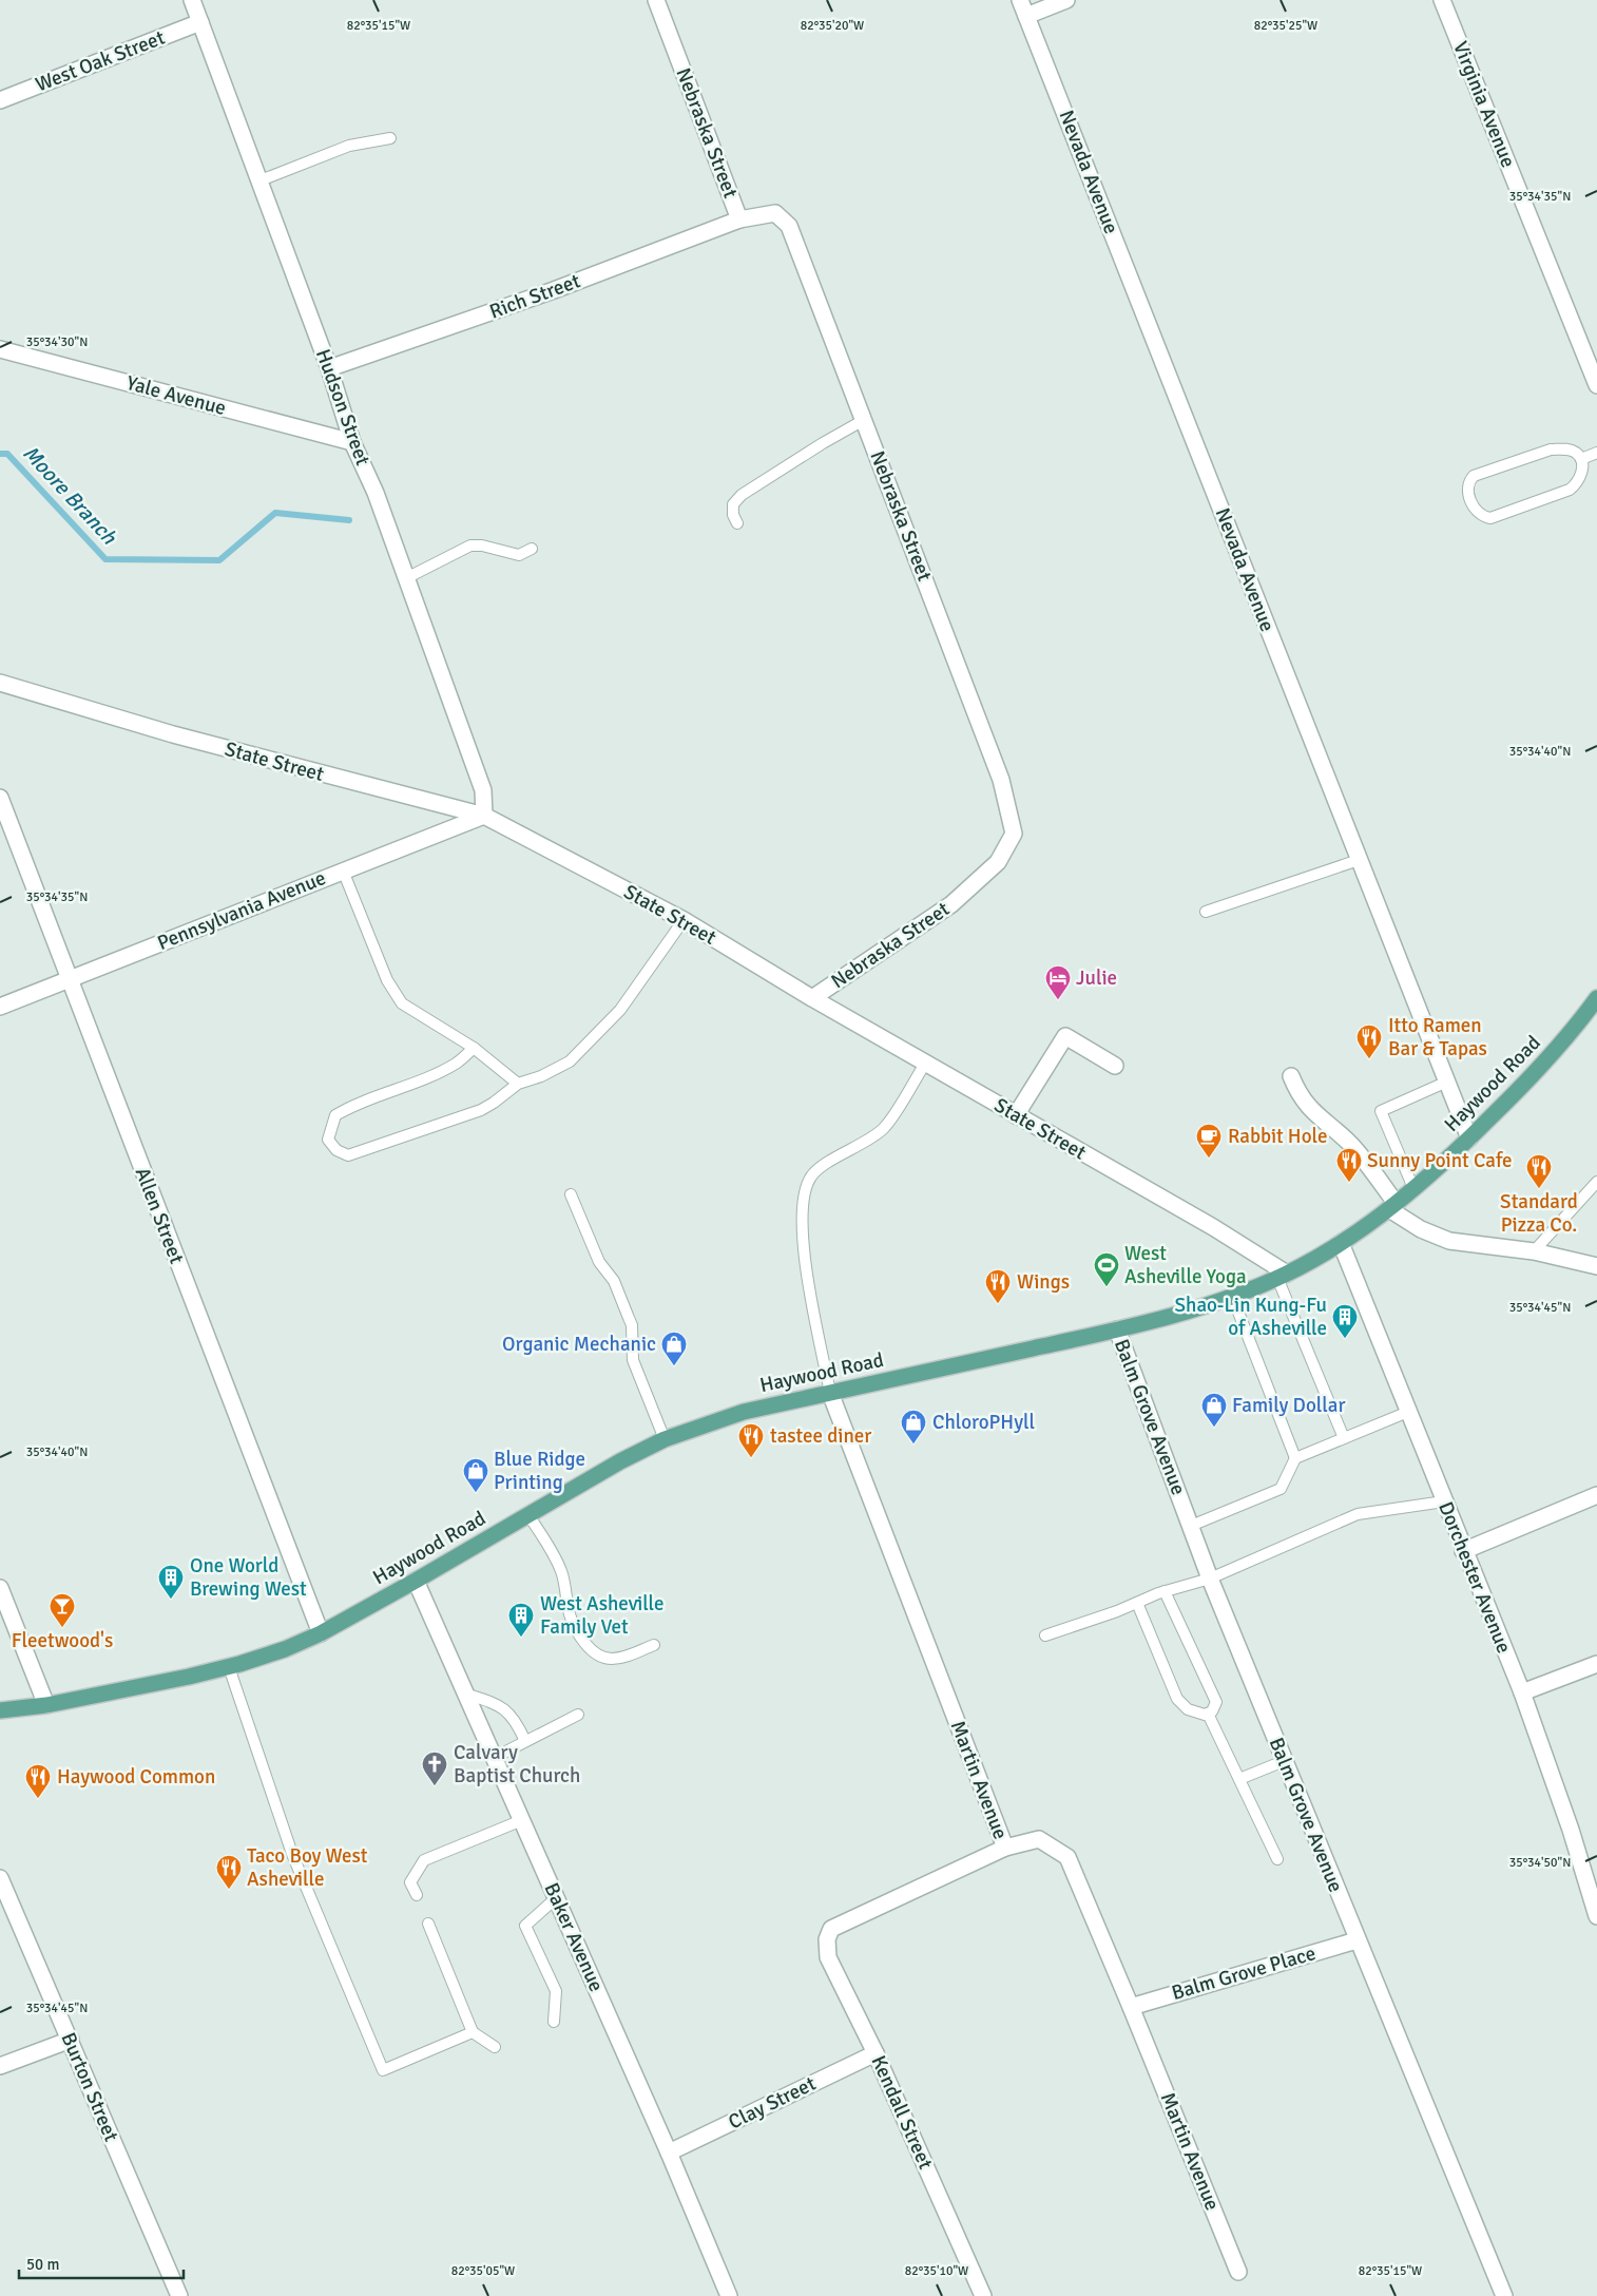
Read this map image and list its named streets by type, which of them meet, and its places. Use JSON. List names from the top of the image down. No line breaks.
{"streets":{"main road":["Haywood Road"],"street":["West Oak Street","Virginia Avenue","Nebraska Street","Nevada Avenue","Rich Street","Yale Avenue","Hudson Street","State Street","Pennsylvania Avenue","Allen Street","Balm Grove Avenue","Dorchester Avenue","Martin Avenue","Baker Avenue","Balm Grove Place","Burton Street","Clay Street","Kendall Street"]},"crossings":[["West Oak Street","Hudson Street"],["Nebraska Street","Rich Street"],["Nebraska Street","State Street"],["Nevada Avenue","Haywood Road"],["Rich Street","Hudson Street"],["Yale Avenue","Hudson Street"],["Hudson Street","State Street"],["Hudson Street","Pennsylvania Avenue"],["State Street","Pennsylvania Avenue"],["State Street","Haywood Road"],["Pennsylvania Avenue","Allen Street"],["Haywood Road","Allen Street"],["Haywood Road","Balm Grove Avenue"],["Haywood Road","Dorchester Avenue"],["Haywood Road","Martin Avenue"],["Haywood Road","Baker Avenue"],["Balm Grove Avenue","Balm Grove Place"],["Martin Avenue","Balm Grove Place"],["Martin Avenue","Kendall Street"],["Baker Avenue","Clay Street"],["Clay Street","Kendall Street"]],"water":["Moore Branch"],"places":{"hotel":["Julie"],"restaurant":["Itto Ramen Bar & Tapas","Sunny Point Cafe","Standard Pizza Co.","Wings","tastee diner","Haywood Common","Taco Boy West Asheville"],"cafe":["Rabbit Hole"],"sports":["West Asheville Yoga"],"building":["Shao-Lin Kung-Fu of Asheville","One World Brewing West","West Asheville Family Vet"],"shop":["Organic Mechanic","Family Dollar","ChloroPHyll","Blue Ridge Printing"],"bar":["Fleetwood's"],"church":["Calvary Baptist Church"]},"scale_bar":"50 m","coordinates":["82°35'15\"W","82°35'20\"W","82°35'25\"W","35°34'35\"N","35°34'30\"N","35°34'40\"N","35°34'45\"N","35°34'50\"N","82°35'05\"W","82°35'10\"W"]}
